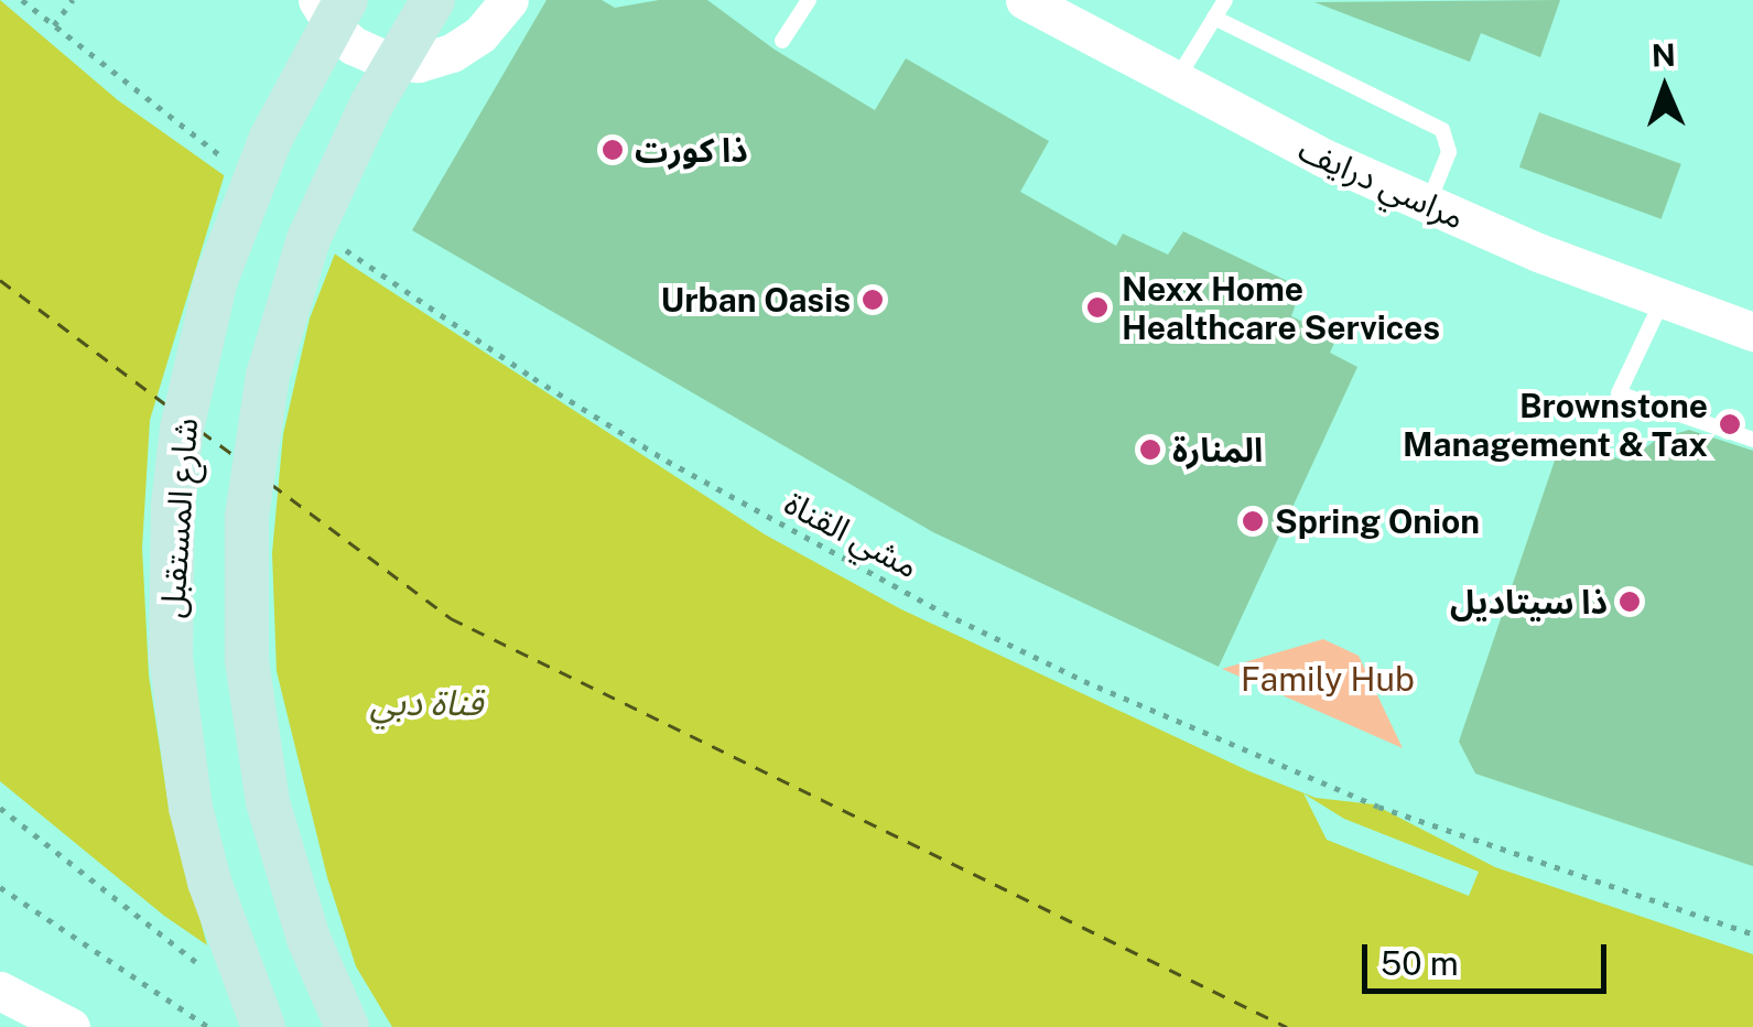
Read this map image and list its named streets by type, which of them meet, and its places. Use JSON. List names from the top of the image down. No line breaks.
{"streets":{"main road":["شارع المستقبل"],"street":["مراسي درايف"],"path":["مشي القناة"]},"water":["قناة دبي"],"parks":["Family Hub"],"places":["ذا كورت","Urban Oasis","Nexx Home Healthcare Services","Brownstone Management & Tax","المنارة","Spring Onion","ذا سيتاديل"],"scale_bar":"50 m","north":"top"}
